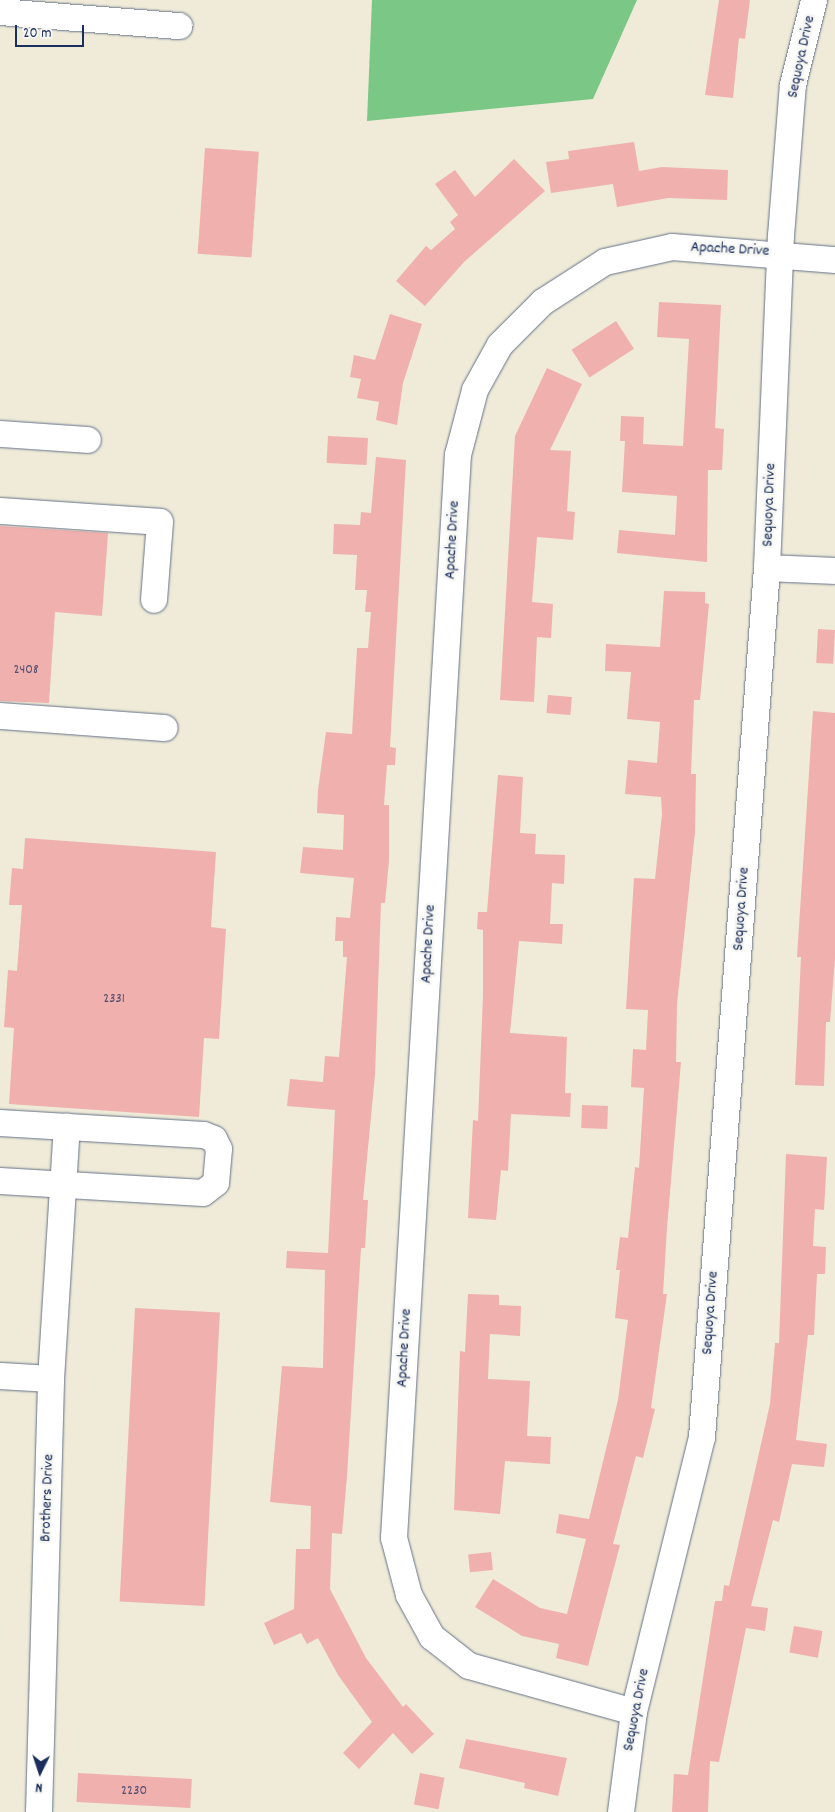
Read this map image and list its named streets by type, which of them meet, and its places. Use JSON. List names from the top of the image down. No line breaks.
{"streets":{"street":["Sequoya Drive","Apache Drive","Brothers Drive"]},"crossings":[["Sequoya Drive","Apache Drive"]],"house_numbers":["2408","2331","2230"],"scale_bar":"20 m","north":"bottom"}
